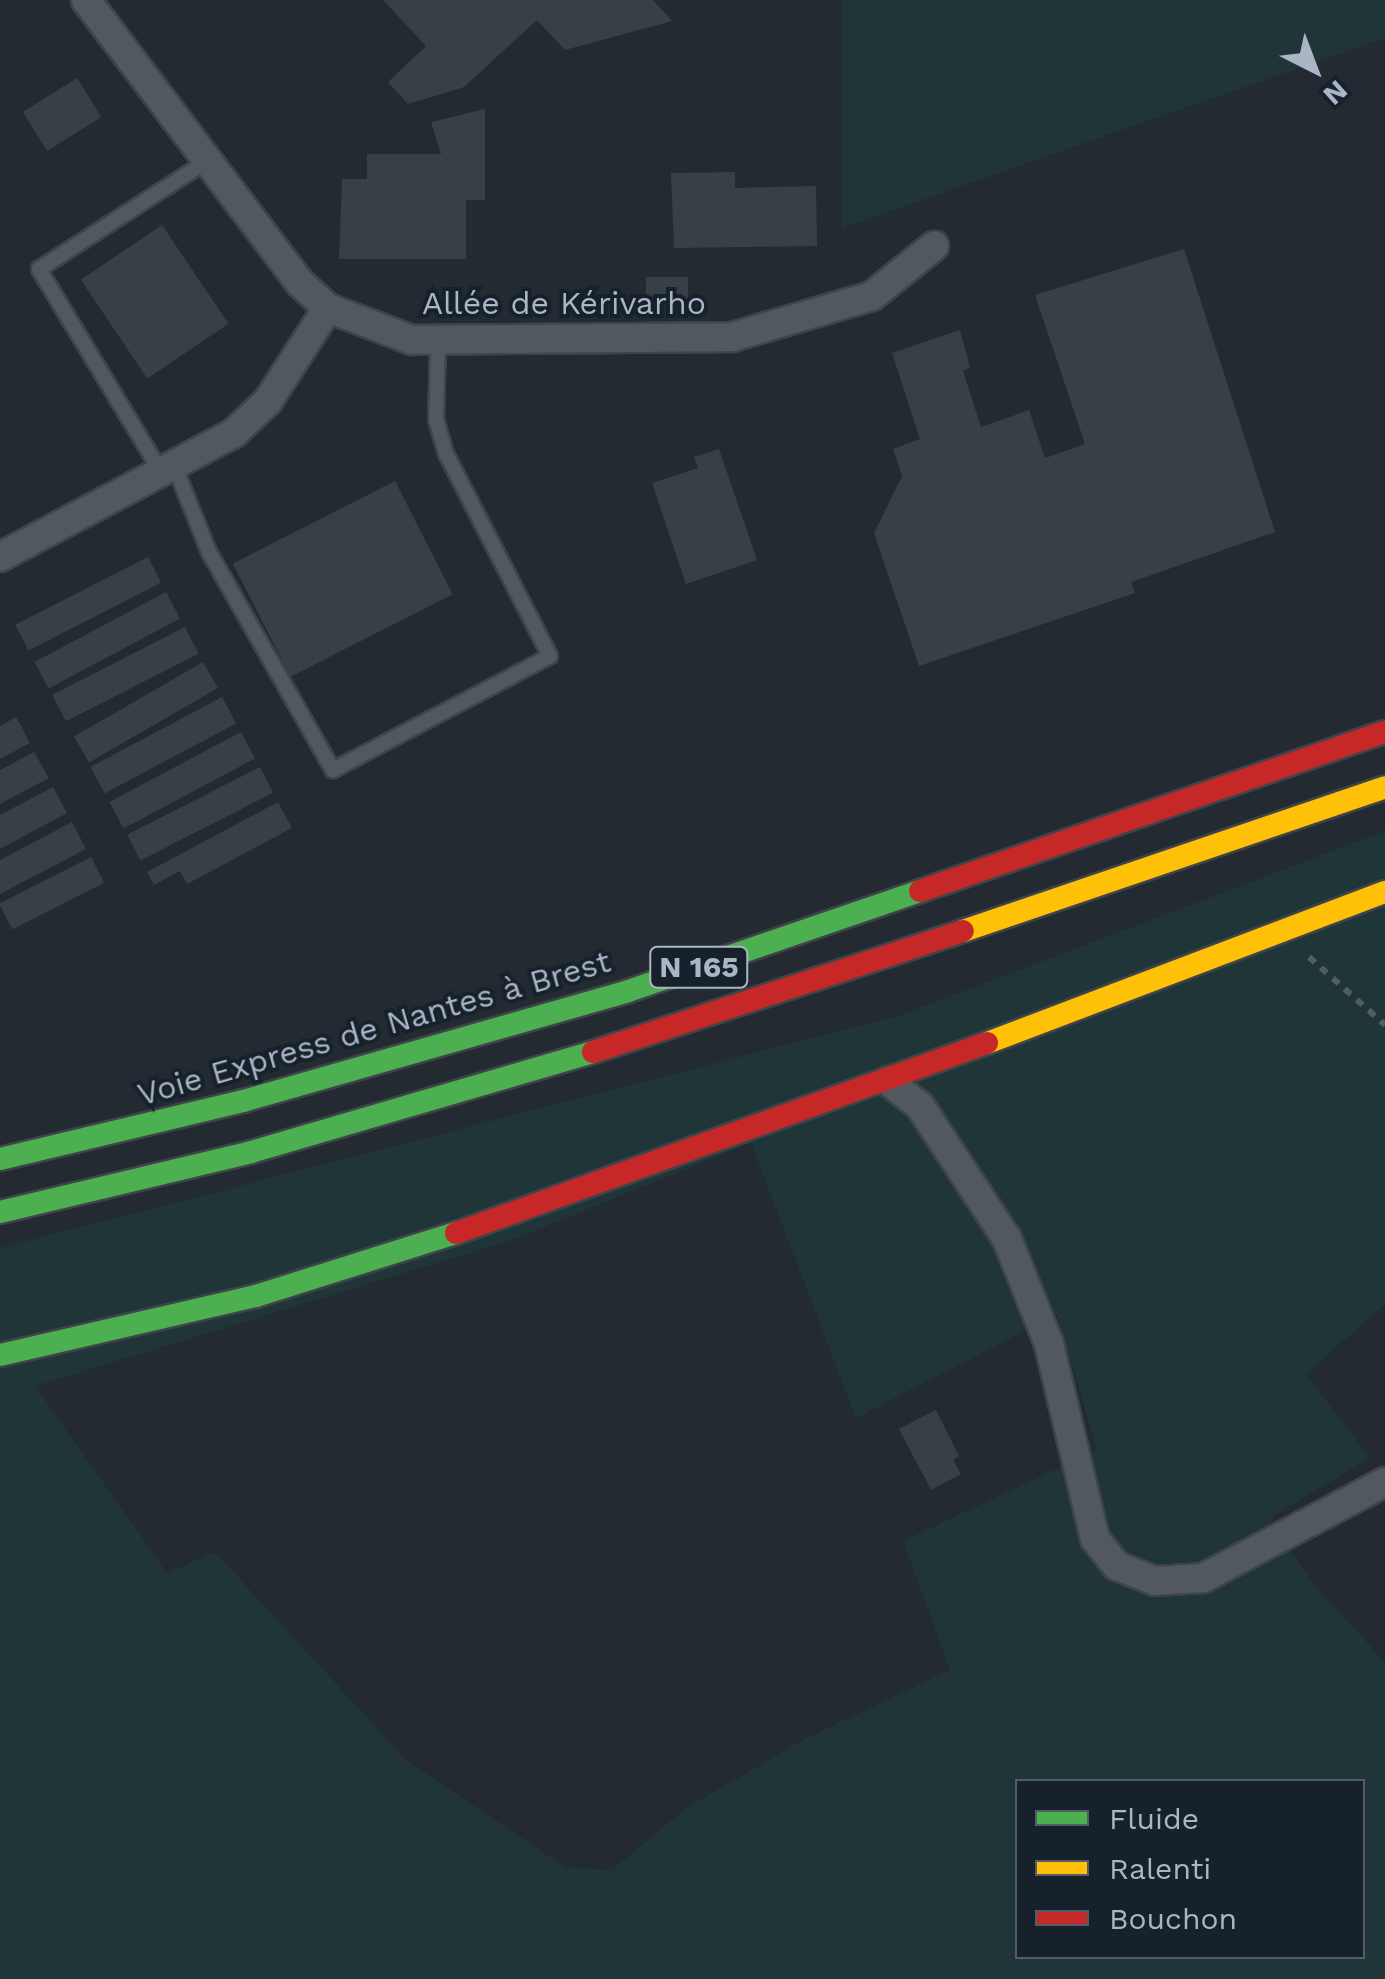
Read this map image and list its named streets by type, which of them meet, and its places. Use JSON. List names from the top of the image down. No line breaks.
{"streets":{"main road":["N 165","Voie Express de Nantes à Brest"],"street":["Allée de Kérivarho"]},"legend":["Fluide","Ralenti","Bouchon"],"north":"bottom right"}
